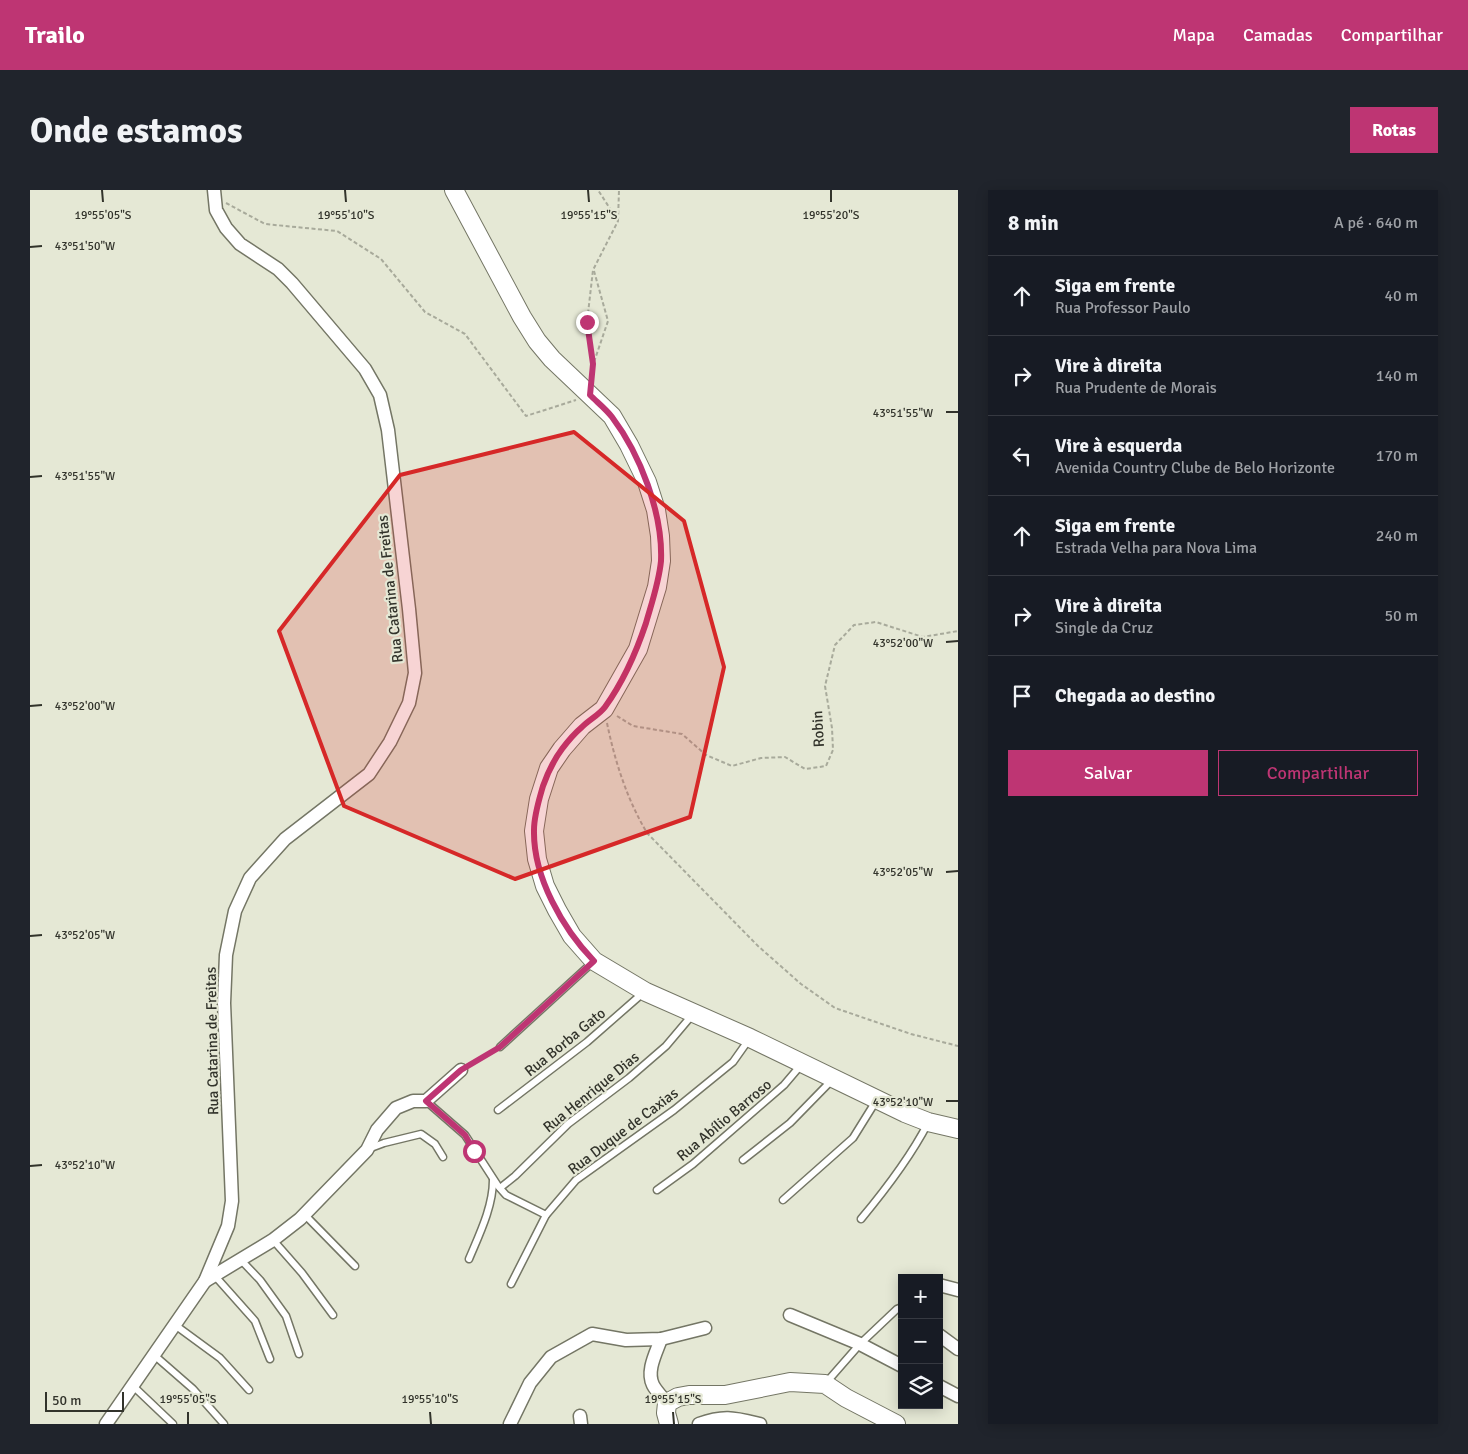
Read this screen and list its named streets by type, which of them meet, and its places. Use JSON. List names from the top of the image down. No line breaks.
{"streets":{"street":["Rua Catarina de Freitas"],"lane":["Rua Borba Gato","Rua Henrique Dias","Rua Abílio Barroso","Rua Duque de Caxias"],"path":["Robin"]},"scale_bar":"50 m","page":{"header":"Trailo","nav":["Mapa","Camadas","Compartilhar"],"buttons":["Rotas",["Salvar","Compartilhar"]],"title":"Onde estamos","heading":["8 min","A pé · 640 m"],"list":[["Siga em frente","Rua Professor Paulo","40 m"],["Vire à direita","Rua Prudente de Morais","140 m"],["Vire à esquerda","Avenida Country Clube de Belo Horizonte","170 m"],["Siga em frente","Estrada Velha para Nova Lima","240 m"],["Vire à direita","Single da Cruz","50 m"],"Chegada ao destino"],"map_buttons":["+","−"],"scale":"50 m"},"coordinates":["19°55'05\"S","19°55'10\"S","19°55'15\"S","19°55'20\"S","43°51'50\"W","43°51'55\"W","43°52'00\"W","43°52'05\"W","43°52'10\"W"]}
